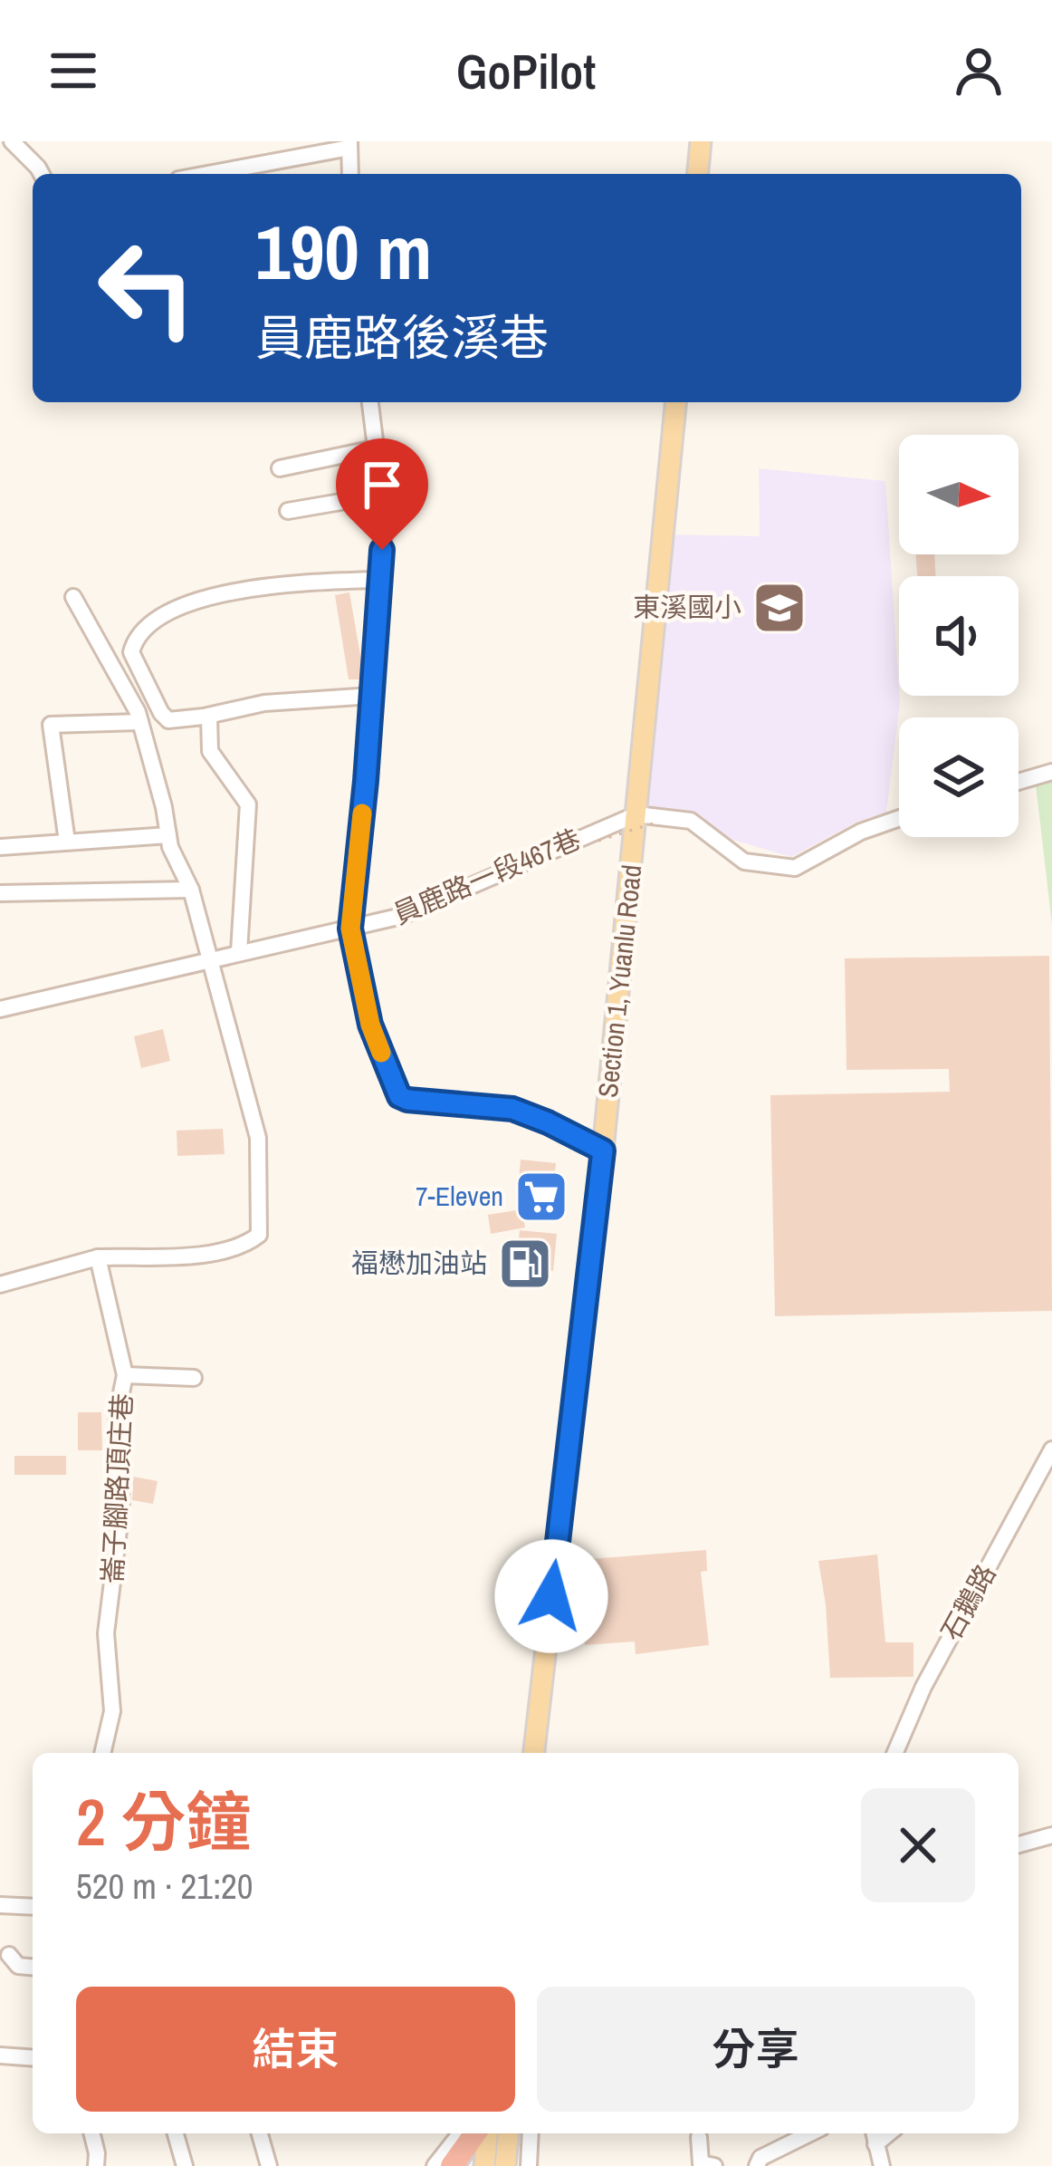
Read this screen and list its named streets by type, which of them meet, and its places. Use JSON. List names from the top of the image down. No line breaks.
{"streets":{"main road":["Section 1, Yuanlu Road"],"street":["員鹿路一段467巷","崙子腳路頂庄巷","石鵝路"]},"crossings":[["員鹿路一段467巷","Section 1, Yuanlu Road"]],"places":{"school or university":["東溪國小"],"supermarket":["7-Eleven"],"fuel station":["福懋加油站"]},"north":"right","page":{"header":"GoPilot","turn":["190 m","員鹿路後溪巷"],"heading":["2 分鐘","520 m · 21:20"],"buttons":["結束","分享"]}}
